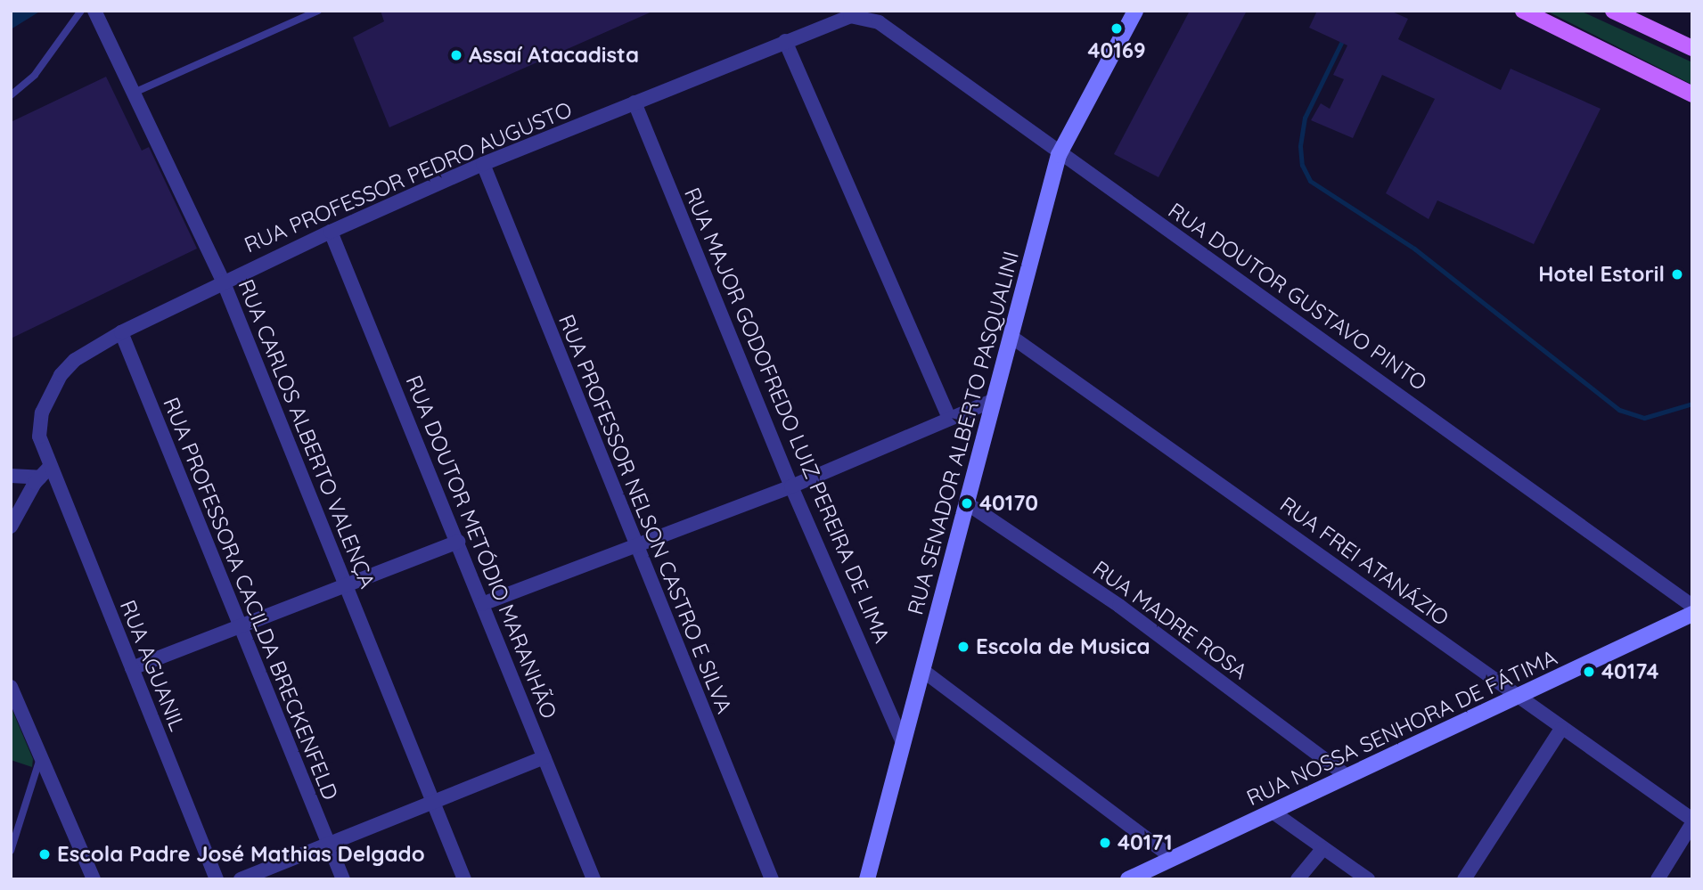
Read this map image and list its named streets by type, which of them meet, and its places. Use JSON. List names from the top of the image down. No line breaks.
{"streets":{"street":["RUA PROFESSOR PEDRO AUGUSTO","RUA DOUTOR GUSTAVO PINTO","RUA MAJOR GODOFREDO LUIZ PEREIRA DE LIMA","RUA SENADOR ALBERTO PASQUALINI","RUA CARLOS ALBERTO VALENÇA","RUA PROFESSOR NELSON CASTRO E SILVA","RUA DOUTOR METÓDIO MARANHÃO","RUA FREI ATANÁZIO","RUA PROFESSORA CACILDA BRECKENFELD","RUA MADRE ROSA","RUA AGUANIL","RUA NOSSA SENHORA DE FÁTIMA"]},"crossings":[["RUA PROFESSOR PEDRO AUGUSTO","RUA DOUTOR GUSTAVO PINTO"],["RUA PROFESSOR PEDRO AUGUSTO","RUA MAJOR GODOFREDO LUIZ PEREIRA DE LIMA"],["RUA PROFESSOR PEDRO AUGUSTO","RUA CARLOS ALBERTO VALENÇA"],["RUA PROFESSOR PEDRO AUGUSTO","RUA PROFESSOR NELSON CASTRO E SILVA"],["RUA PROFESSOR PEDRO AUGUSTO","RUA DOUTOR METÓDIO MARANHÃO"],["RUA PROFESSOR PEDRO AUGUSTO","RUA PROFESSORA CACILDA BRECKENFELD"],["RUA PROFESSOR PEDRO AUGUSTO","RUA AGUANIL"],["RUA DOUTOR GUSTAVO PINTO","RUA SENADOR ALBERTO PASQUALINI"],["RUA MAJOR GODOFREDO LUIZ PEREIRA DE LIMA","RUA SENADOR ALBERTO PASQUALINI"],["RUA SENADOR ALBERTO PASQUALINI","RUA FREI ATANÁZIO"],["RUA SENADOR ALBERTO PASQUALINI","RUA MADRE ROSA"],["RUA FREI ATANÁZIO","RUA NOSSA SENHORA DE FÁTIMA"],["RUA MADRE ROSA","RUA NOSSA SENHORA DE FÁTIMA"]],"places":["40169","Assaí Atacadista","Hotel Estoril","40170","Escola de Musica","40174","40171","Escola Padre José Mathias Delgado"]}
